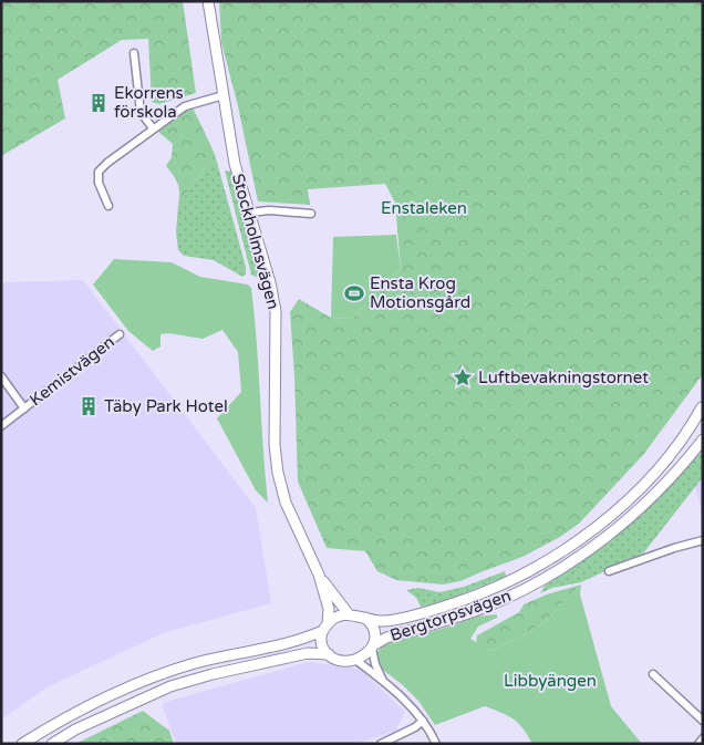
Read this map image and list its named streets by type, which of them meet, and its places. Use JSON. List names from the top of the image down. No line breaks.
{"streets":{"main road":["Stockholmsvägen","Bergtorpsvägen"],"street":["Kemistvägen"]},"crossings":[["Stockholmsvägen","Bergtorpsvägen"]],"parks":["Enstaleken","Libbyängen"],"places":{"building":["Ekorrens förskola","Täby Park Hotel"],"sports":["Ensta Krog Motionsgård"],"place":["Luftbevakningstornet"]}}
